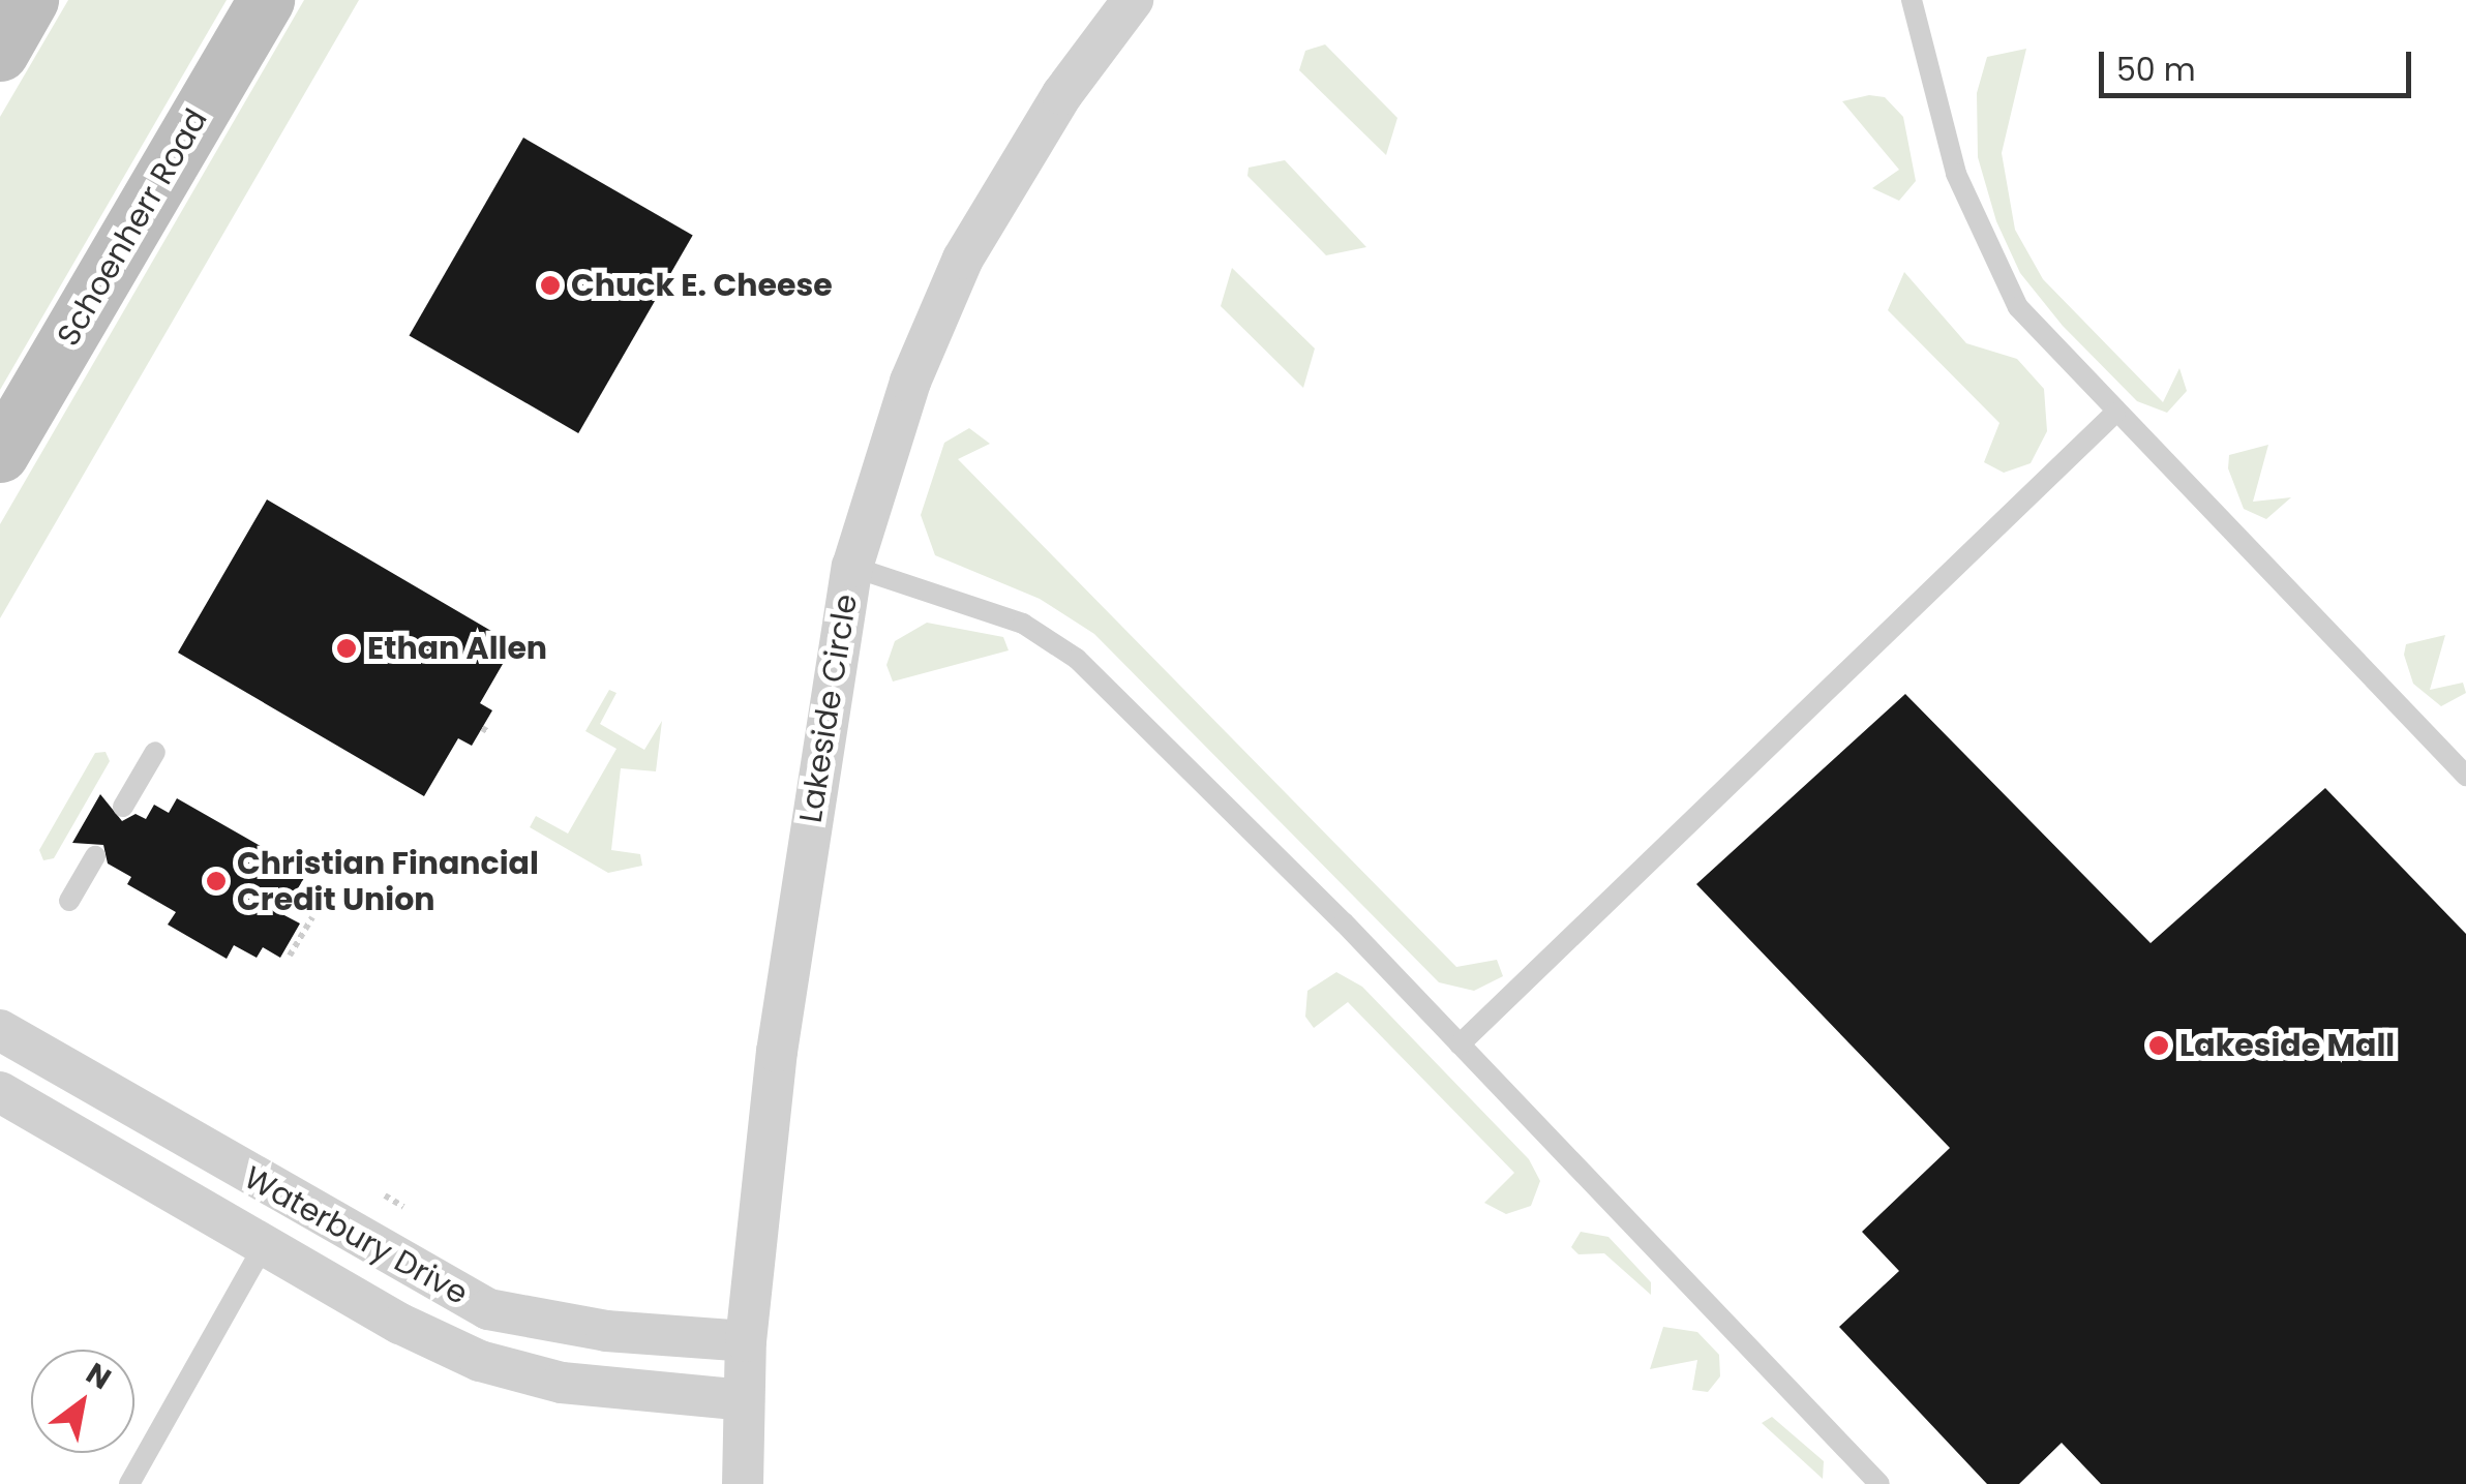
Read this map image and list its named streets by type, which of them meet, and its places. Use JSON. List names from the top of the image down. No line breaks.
{"streets":{"main road":["Schoenherr Road"],"street":["Lakeside Circle","Waterbury Drive"]},"crossings":[["Lakeside Circle","Waterbury Drive"]],"places":["Chuck E. Cheese","Ethan Allen","Christian Financial Credit Union","Lakeside Mall"],"scale_bar":"50 m","north":"top right"}
